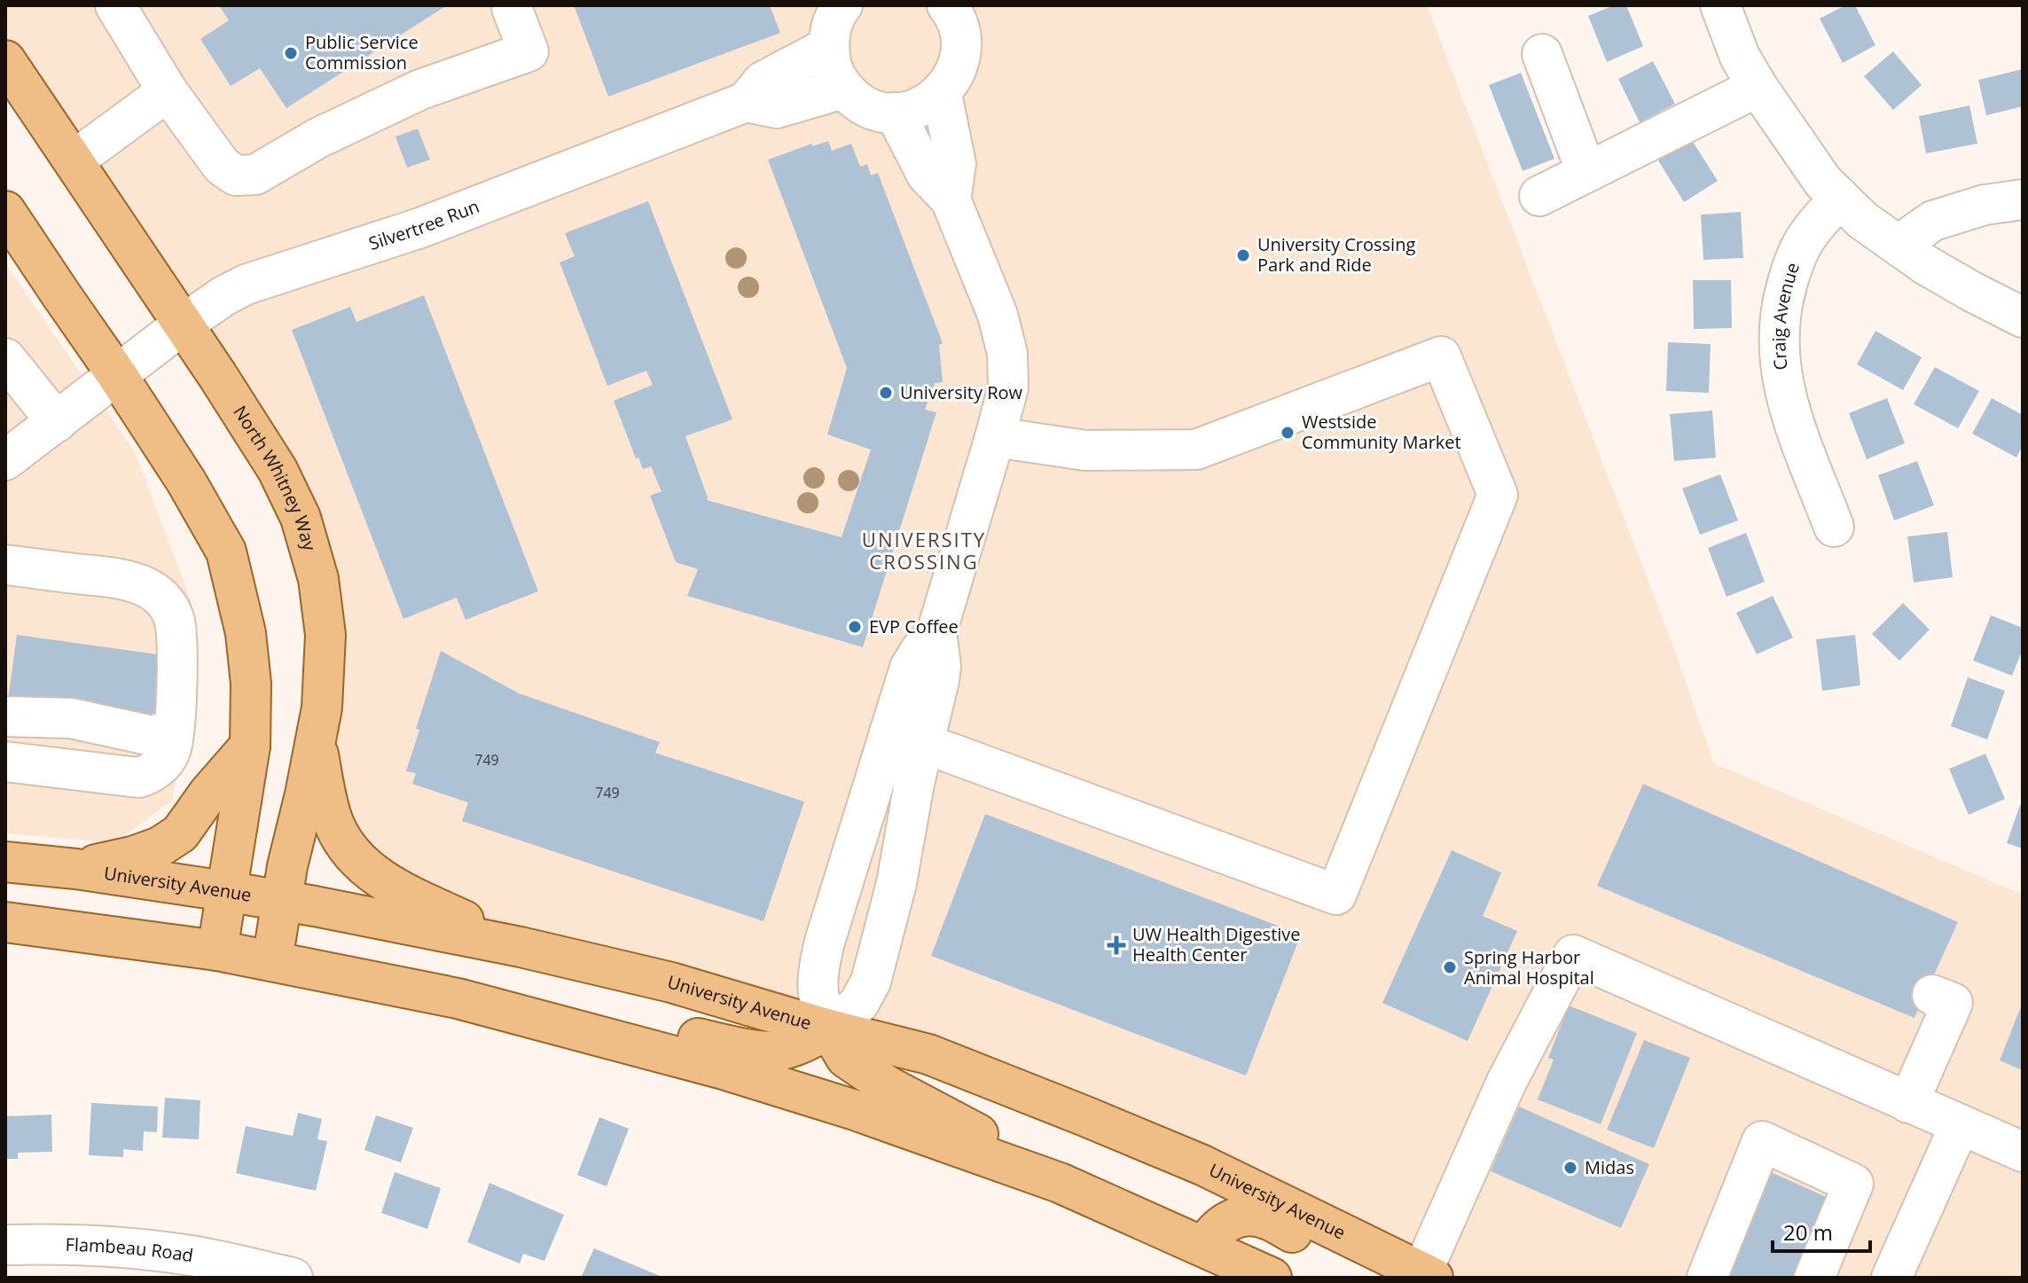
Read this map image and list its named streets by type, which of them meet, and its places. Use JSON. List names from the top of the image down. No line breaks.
{"streets":{"main road":["North Whitney Way","University Avenue"],"street":["Silvertree Run","Craig Avenue","Flambeau Road"]},"crossings":[["Silvertree Run","North Whitney Way"],["North Whitney Way","University Avenue"]],"districts":["UNIVERSITY CROSSING"],"places":{"other":["Public Service Commission","University Crossing Park and Ride","University Row","Westside Community Market","EVP Coffee","Spring Harbor Animal Hospital","Midas"],"health":["UW Health Digestive Health Center"]},"house_numbers":["749","749"],"scale_bar":"20 m"}
